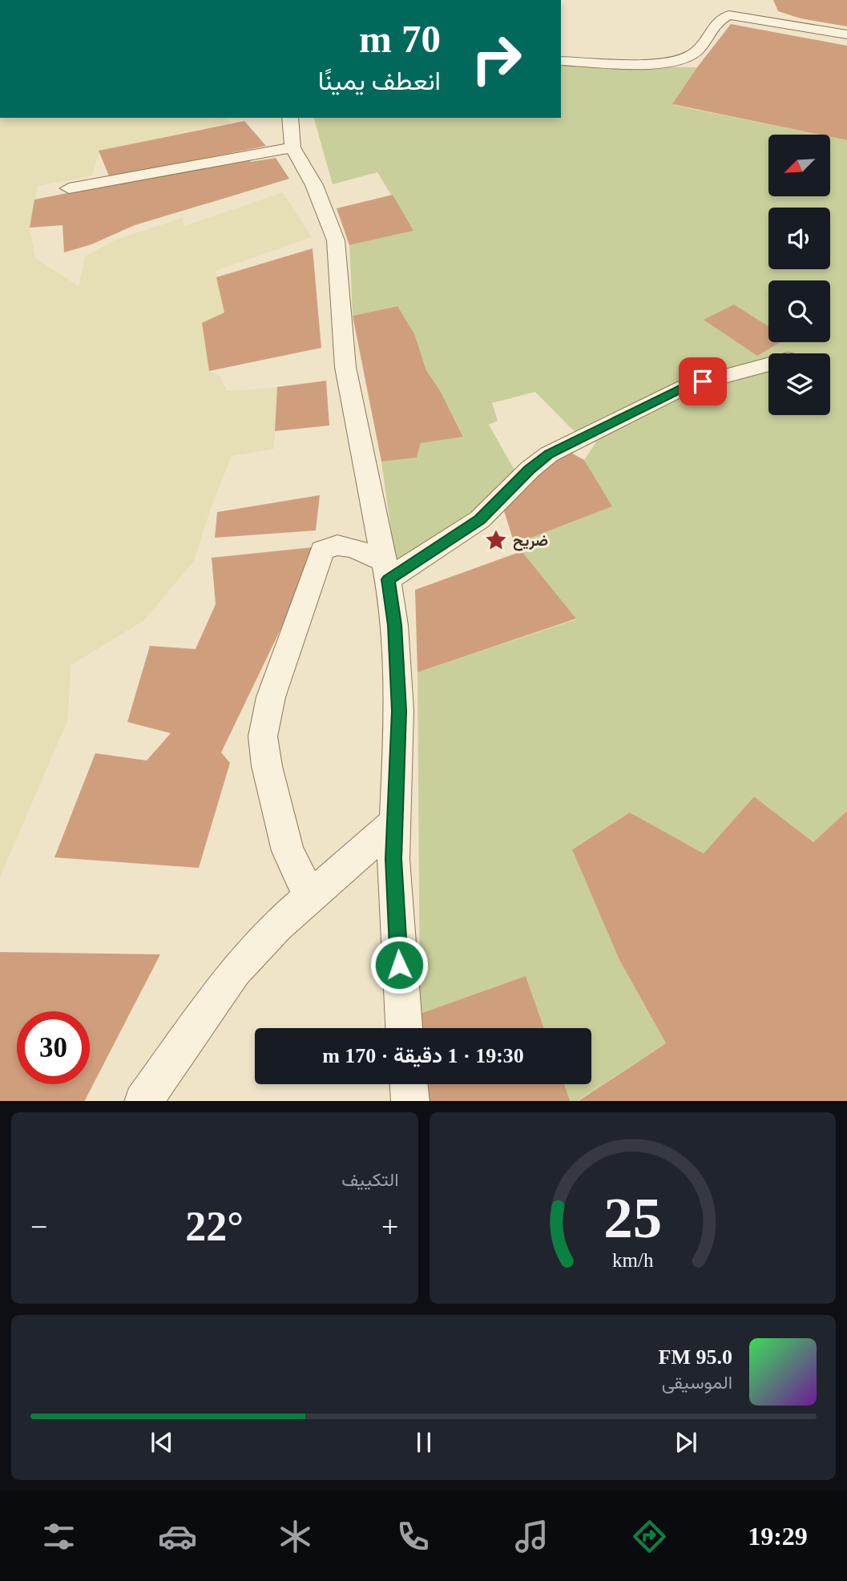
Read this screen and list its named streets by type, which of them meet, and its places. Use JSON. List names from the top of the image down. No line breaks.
{"places":{"place":["ضريح"]},"north":"bottom left","page":{"turn":["70 m","انعطف يمينًا"],"limit":"30","trip":"19:30 · 1 دقيقة · 170 m","tile":"التكييف","heat":["−","22°","+"],"song":["95.0 FM","الموسيقى"],"tabs":"19:29","gauge":["25","km/h"]}}
